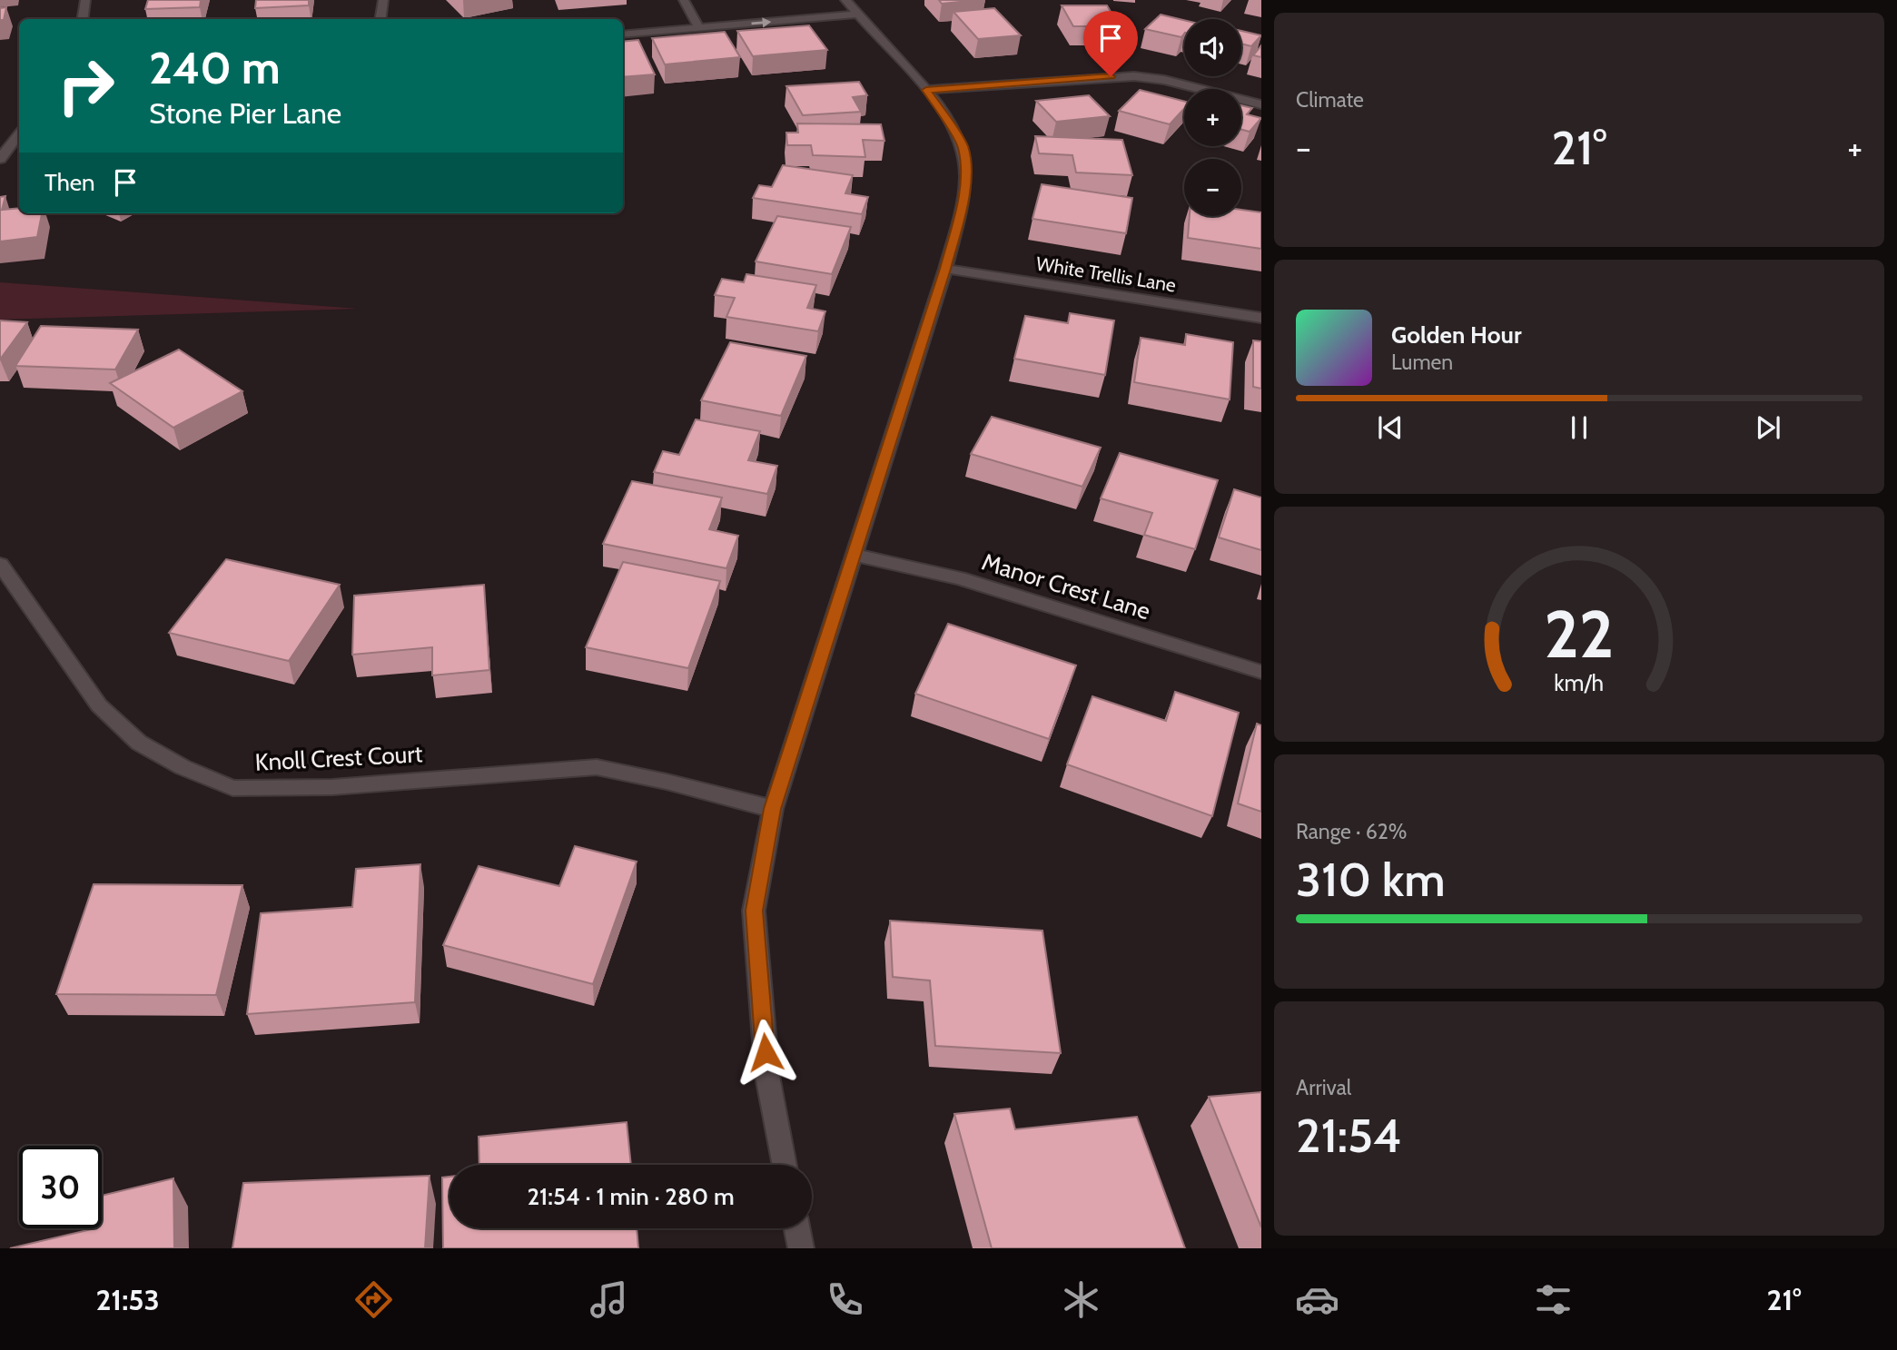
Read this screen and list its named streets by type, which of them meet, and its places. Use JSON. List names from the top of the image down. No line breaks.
{"streets":{"street":["White Trellis Lane","Manor Crest Lane","Knoll Crest Court"]},"page":{"tile":["Climate",["Range · 62%","310 km"],["Arrival","21:54"]],"map_buttons":["+","−"],"turn":["240 m","Stone Pier Lane"],"heat":["−","21°","+"],"then":"Then","song":["Golden Hour","Lumen"],"limit":"30","trip":"21:54 · 1 min · 280 m","tabs":["21:53","21°"],"gauge":["22","km/h"]}}
